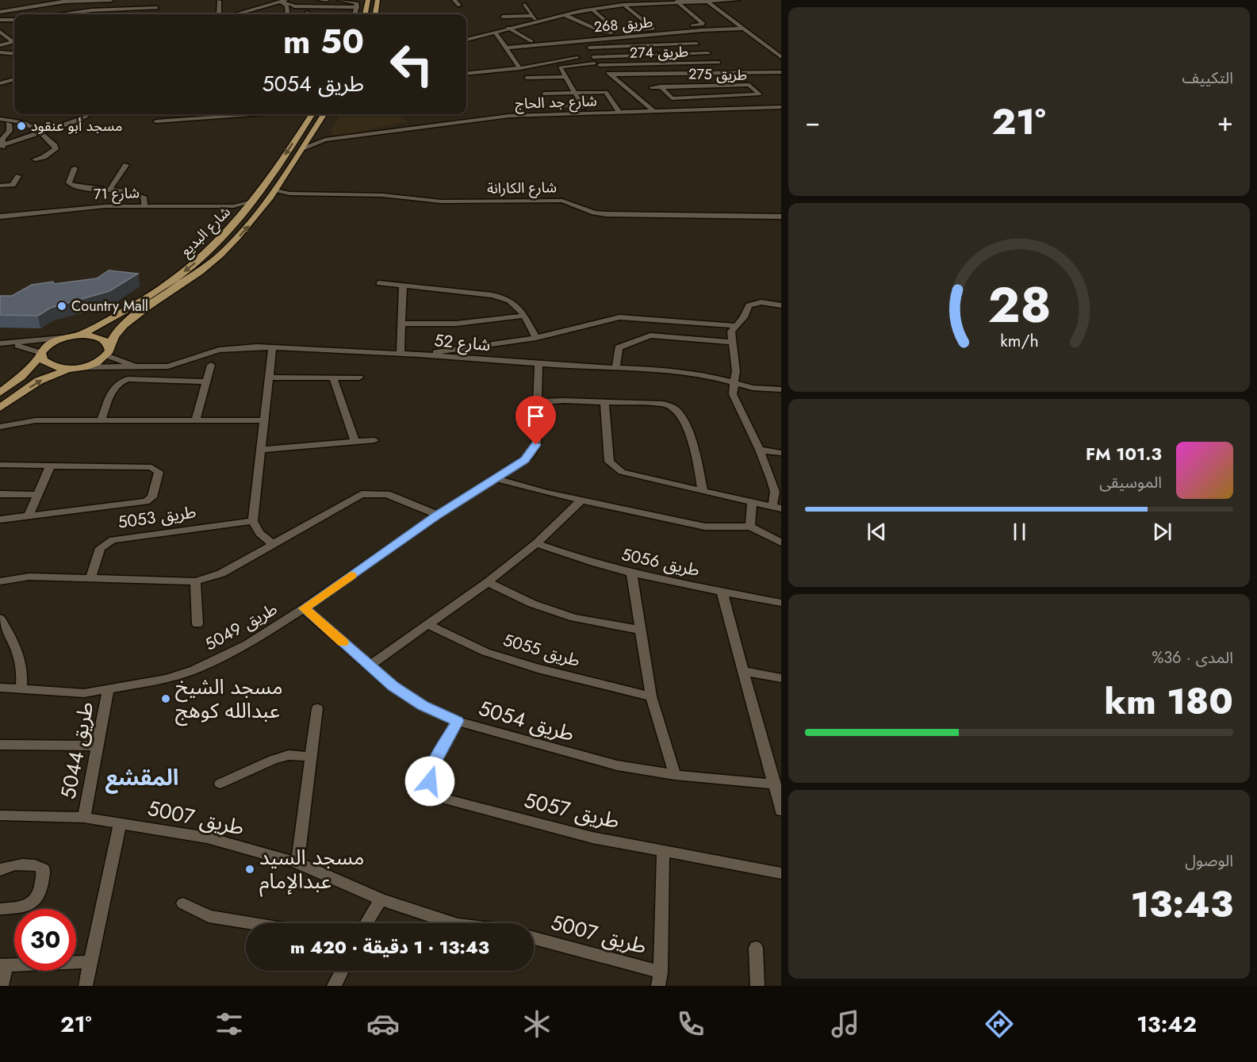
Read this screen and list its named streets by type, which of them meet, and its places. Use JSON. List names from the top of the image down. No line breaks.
{"streets":{"main road":["شارع البديع"],"street":["طريق 268","طريق 274","طريق 275","شارع جد الحاج","شارع الكارانة","شارع 71","شارع 52","طريق 5053","طريق 5056","طريق 5049","طريق 5055","طريق 5054","طريق 5044","طريق 5057","طريق 5007"]},"crossings":[["طريق 275","شارع جد الحاج"],["شارع جد الحاج","شارع البديع"],["شارع الكارانة","شارع البديع"],["شارع 71","شارع البديع"],["شارع البديع","شارع 52"],["شارع 52","طريق 5049"],["طريق 5049","طريق 5054"],["طريق 5049","طريق 5044"],["طريق 5054","طريق 5057"],["طريق 5044","طريق 5007"],["طريق 5057","طريق 5007"]],"districts":["المقشع"],"places":["مسجد أبو عنقود","Country Mall","مسجد الشيخ عبدالله كوهج","مسجد السيد عبدالإمام"],"page":{"tile":["التكييف",["المدى · 36%","180 km"],["الوصول","13:43"]],"turn":["50 m","طريق 5054"],"heat":["−","21°","+"],"song":["101.3 FM","الموسيقى"],"limit":"30","trip":"13:43 · 1 دقيقة · 420 m","tabs":["13:42","21°"],"gauge":["28","km/h"]}}
